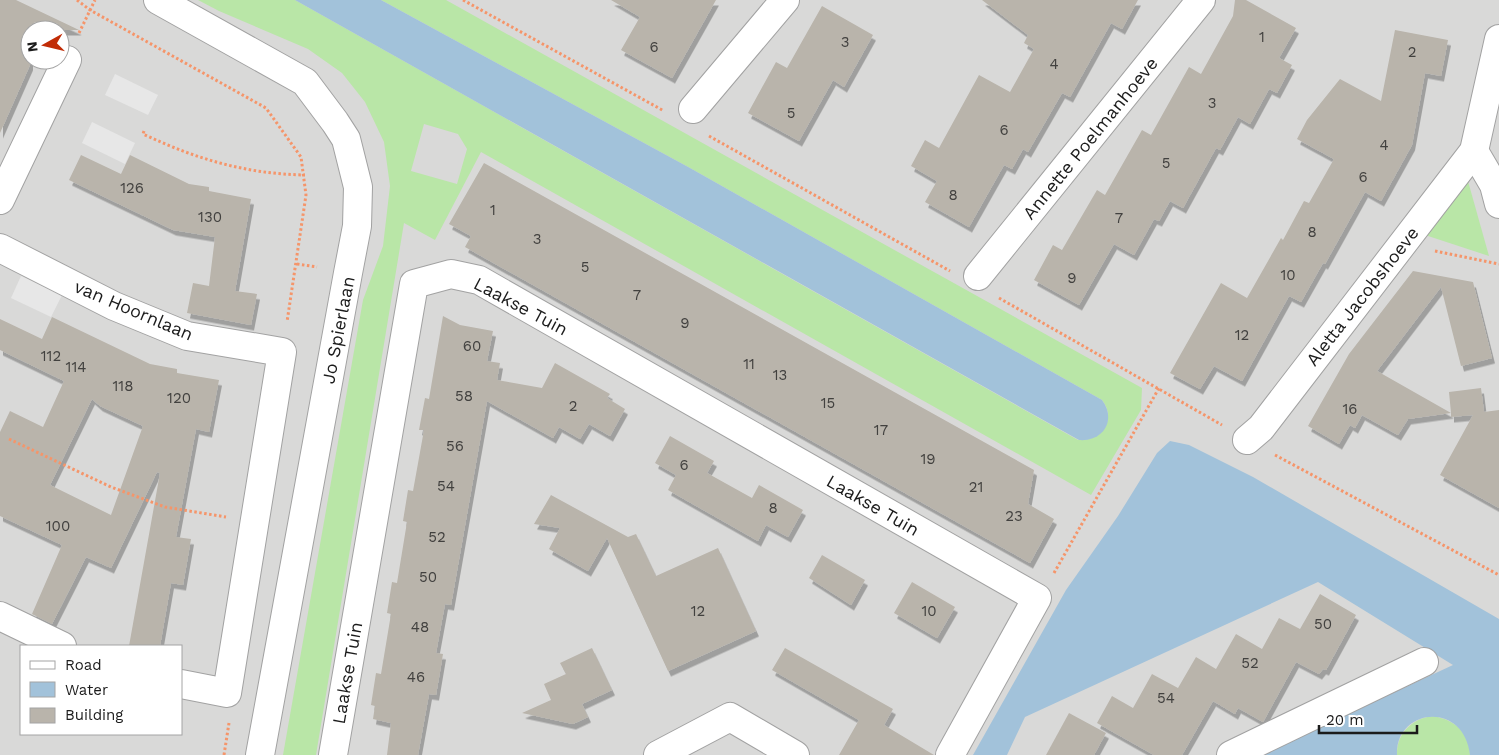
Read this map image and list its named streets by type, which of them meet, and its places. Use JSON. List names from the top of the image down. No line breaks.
{"streets":{"street":["Annette Poelmanhoeve","Aletta Jacobshoeve","Laakse Tuin","van Hoornlaan","Jo Spierlaan"]},"house_numbers":["1","3","6","2","4","3","5","6","4","5","6","126","8","1","130","7","8","3","5","10","9","7","9","12","60","112","11","114","13","118","58","120","15","2","16","17","56","19","6","54","21","8","23","100","52","50","12","10","50","48","52","46","54"],"legend":["Road","Water","Building"],"scale_bar":"20 m","north":"left"}
